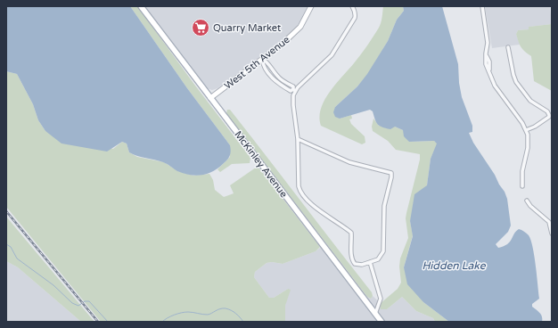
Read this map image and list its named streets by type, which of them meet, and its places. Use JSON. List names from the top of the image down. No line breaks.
{"streets":{"main road":["West 5th Avenue","McKinley Avenue"]},"crossings":[["West 5th Avenue","McKinley Avenue"]],"water":["Hidden Lake"],"places":{"supermarket":["Quarry Market"]}}
